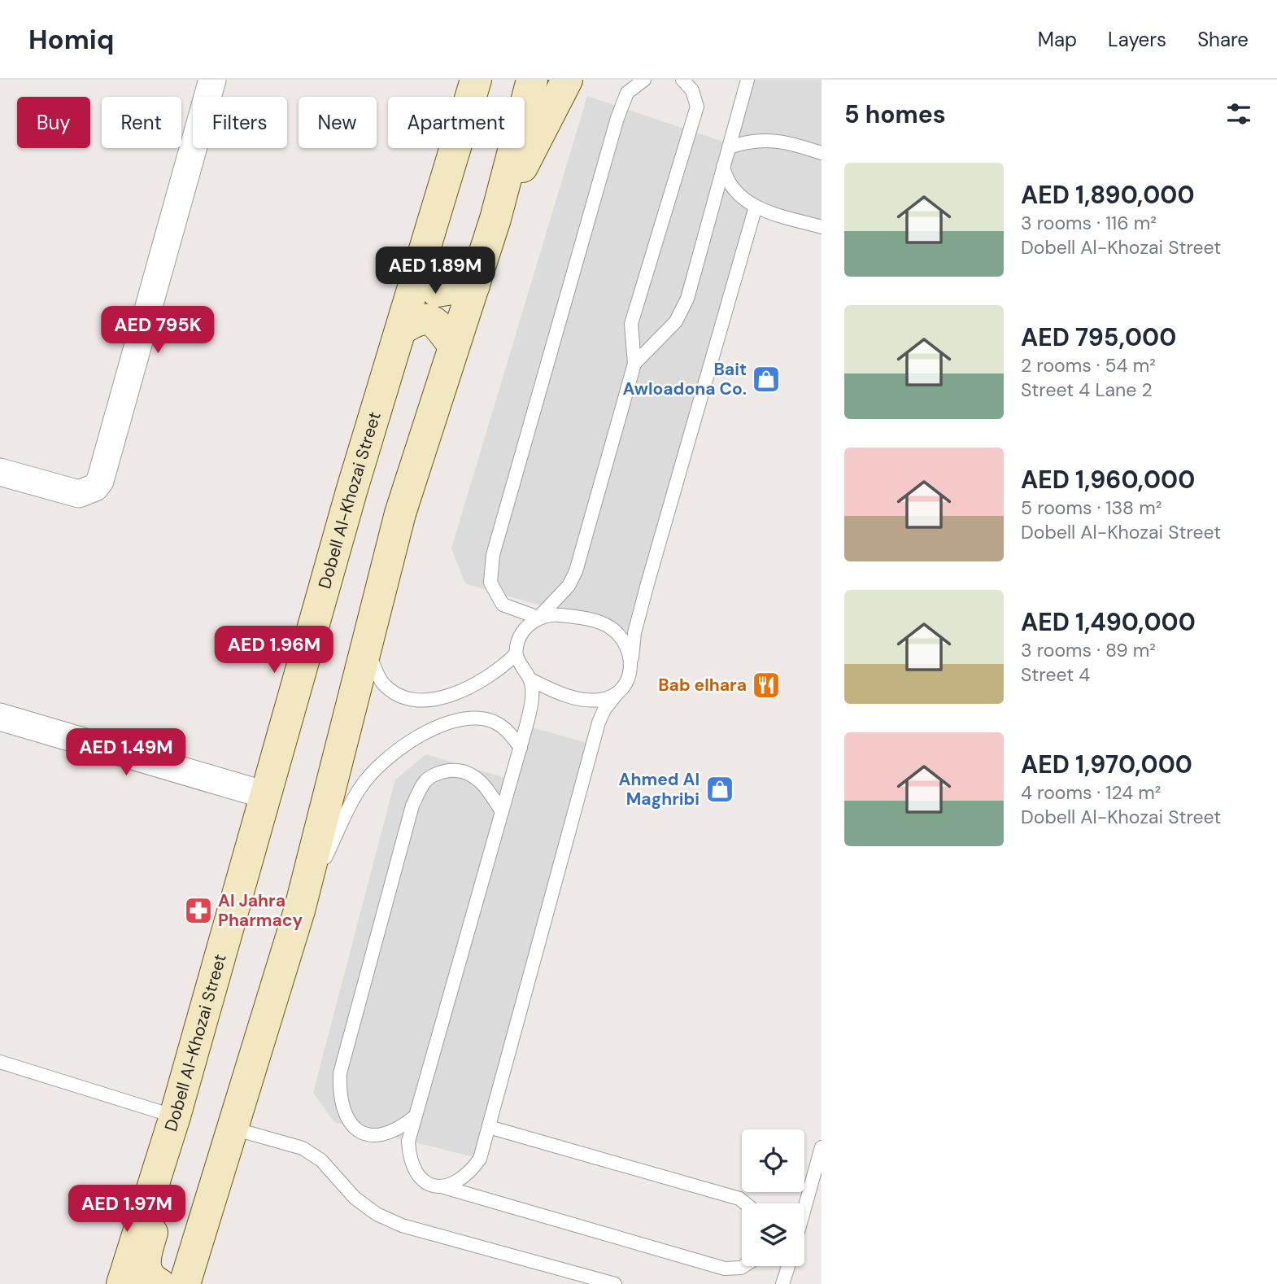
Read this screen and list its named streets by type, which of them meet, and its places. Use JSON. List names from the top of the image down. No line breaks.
{"streets":{"main road":["Dobell Al-Khozai Street"]},"places":{"shop":["Bait Awloadona Co.","Ahmed Al Maghribi"],"restaurant":["Bab elhara"],"pharmacy":["Al Jahra Pharmacy"]},"page":{"header":"Homiq","nav":["Map","Layers","Share"],"heading":"5 homes","chip":["Buy","Rent","Filters","New","Apartment"],"list":[{"name":"AED 1,890,000","note":"3 rooms · 116 m² · Dobell Al-Khozai Street"},{"name":"AED 795,000","note":"2 rooms · 54 m² · Street 4 Lane 2"},{"name":"AED 1,960,000","note":"5 rooms · 138 m² · Dobell Al-Khozai Street"},{"name":"AED 1,490,000","note":"3 rooms · 89 m² · Street 4"},{"name":"AED 1,970,000","note":"4 rooms · 124 m² · Dobell Al-Khozai Street"}],"price":["AED 1.89M","AED 795K","AED 1.96M","AED 1.49M","AED 1.97M"]}}
